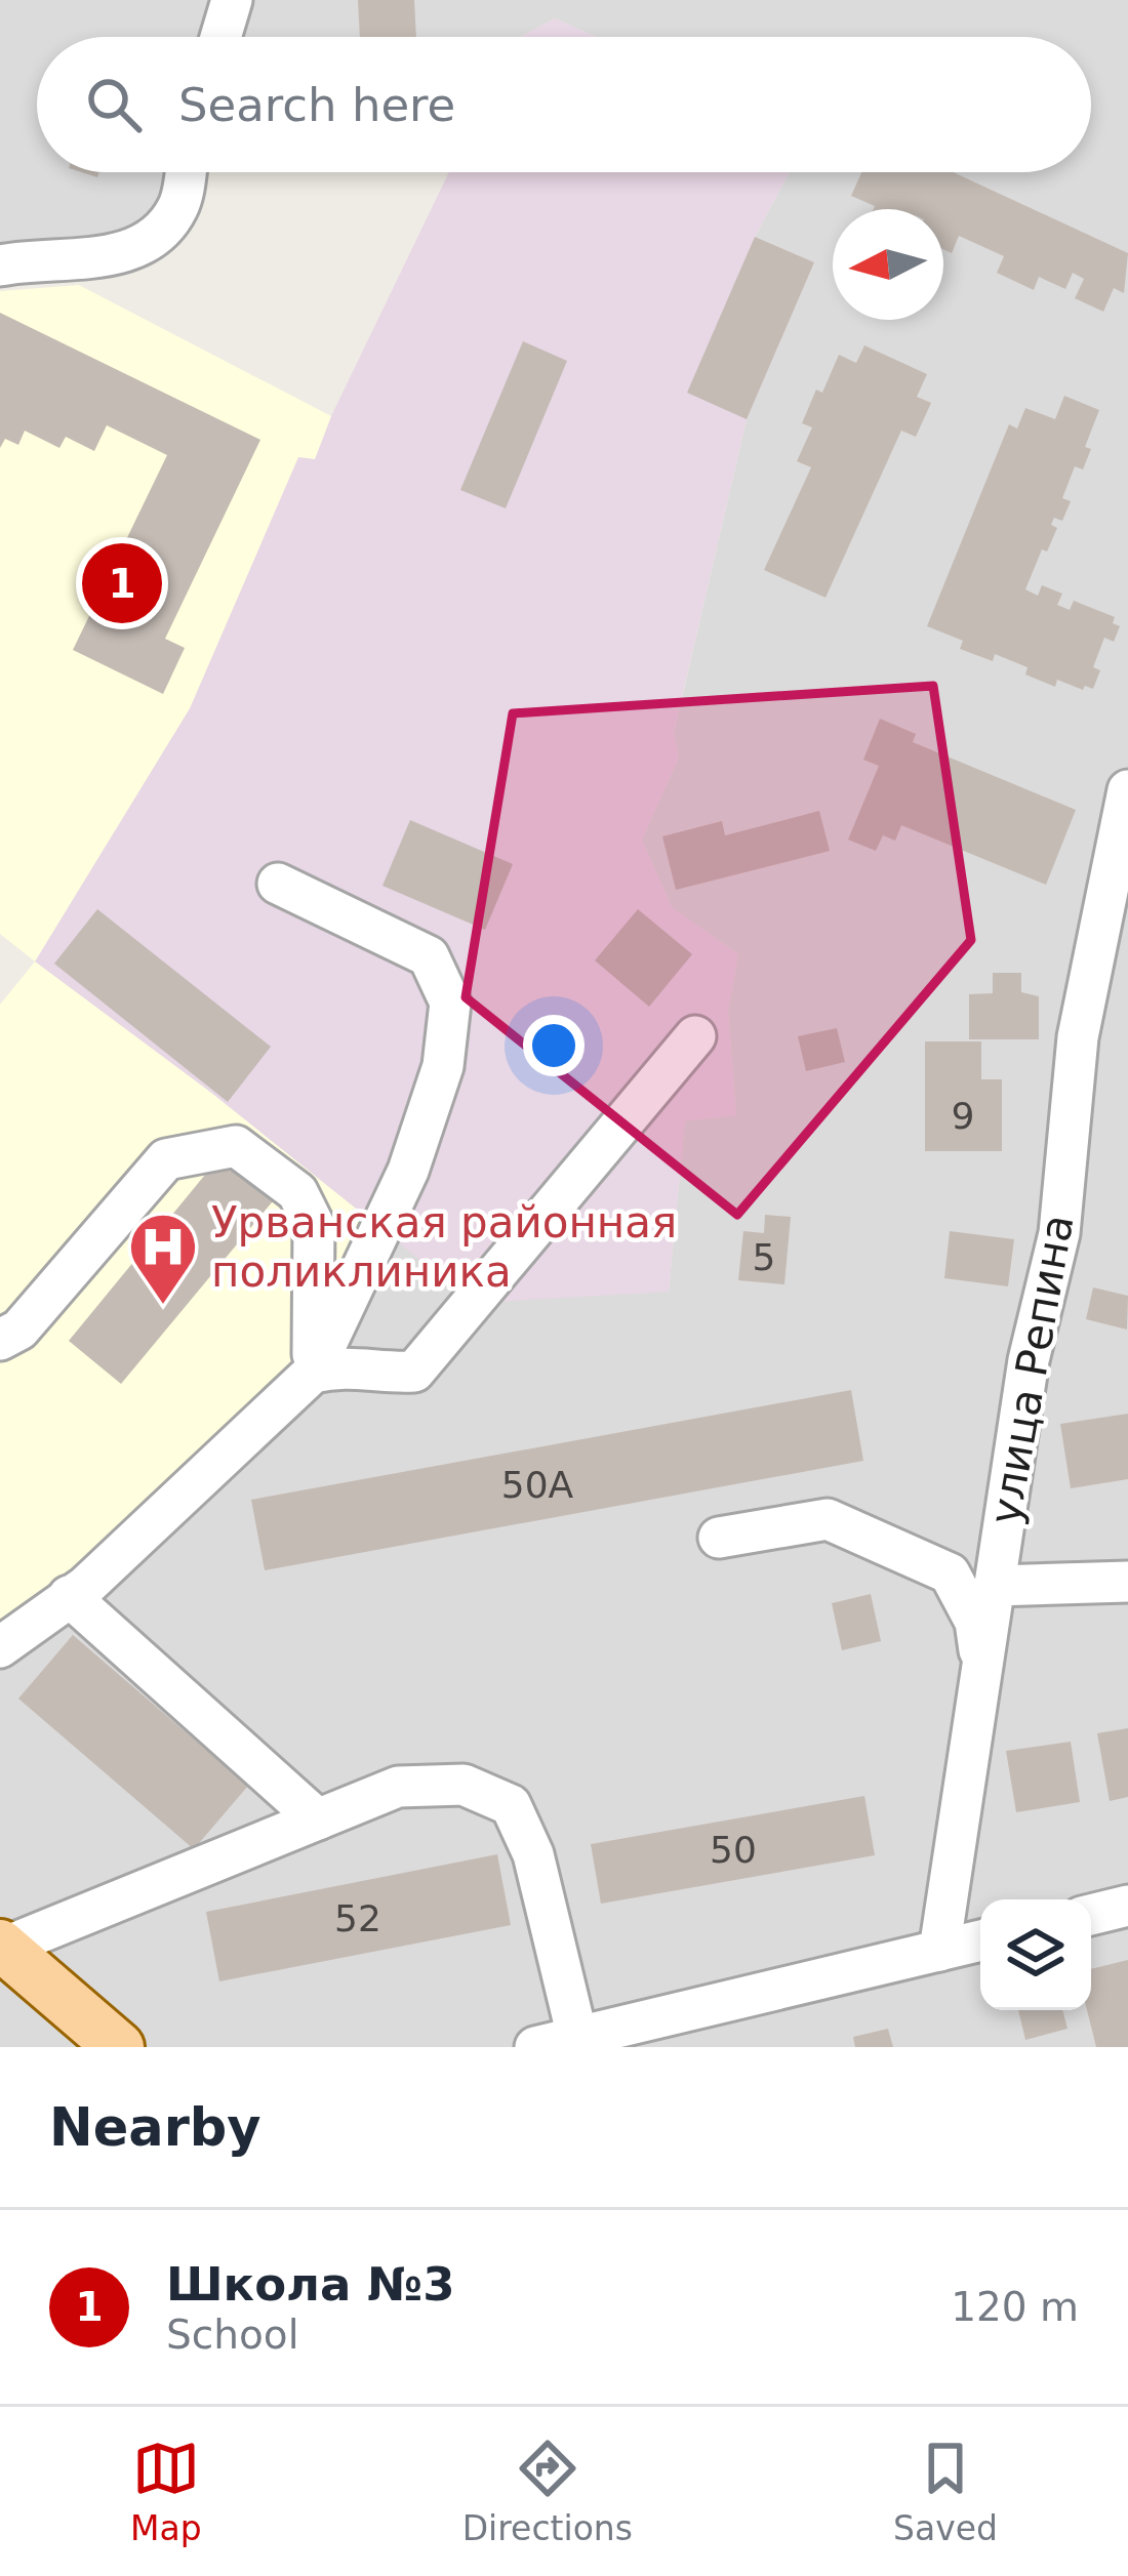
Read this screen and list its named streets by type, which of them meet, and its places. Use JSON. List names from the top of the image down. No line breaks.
{"streets":{"street":["улица Репина"]},"places":{"hospital":["Урванская районная поликлиника"]},"house_numbers":["9","5","50А","50","52"],"north":"left","page":{"search":"Search here","pins":"1","heading":"Nearby","list":[{"mark":"1","name":"Школа №3","note":"School","value":"120 m"}],"nav":["Map","Directions","Saved"]}}
